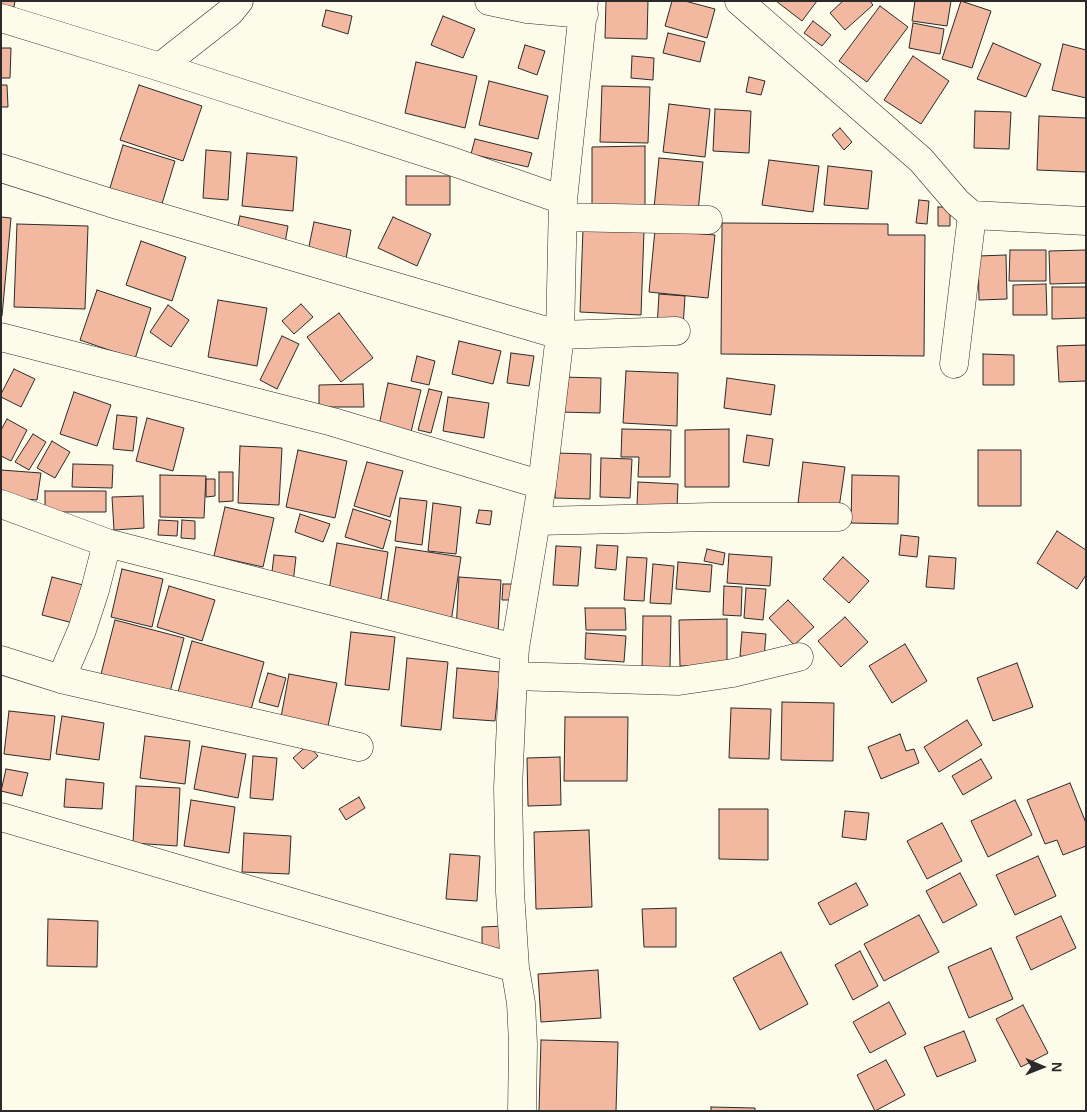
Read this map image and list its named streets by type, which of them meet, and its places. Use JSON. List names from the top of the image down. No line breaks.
{"north":"right"}
